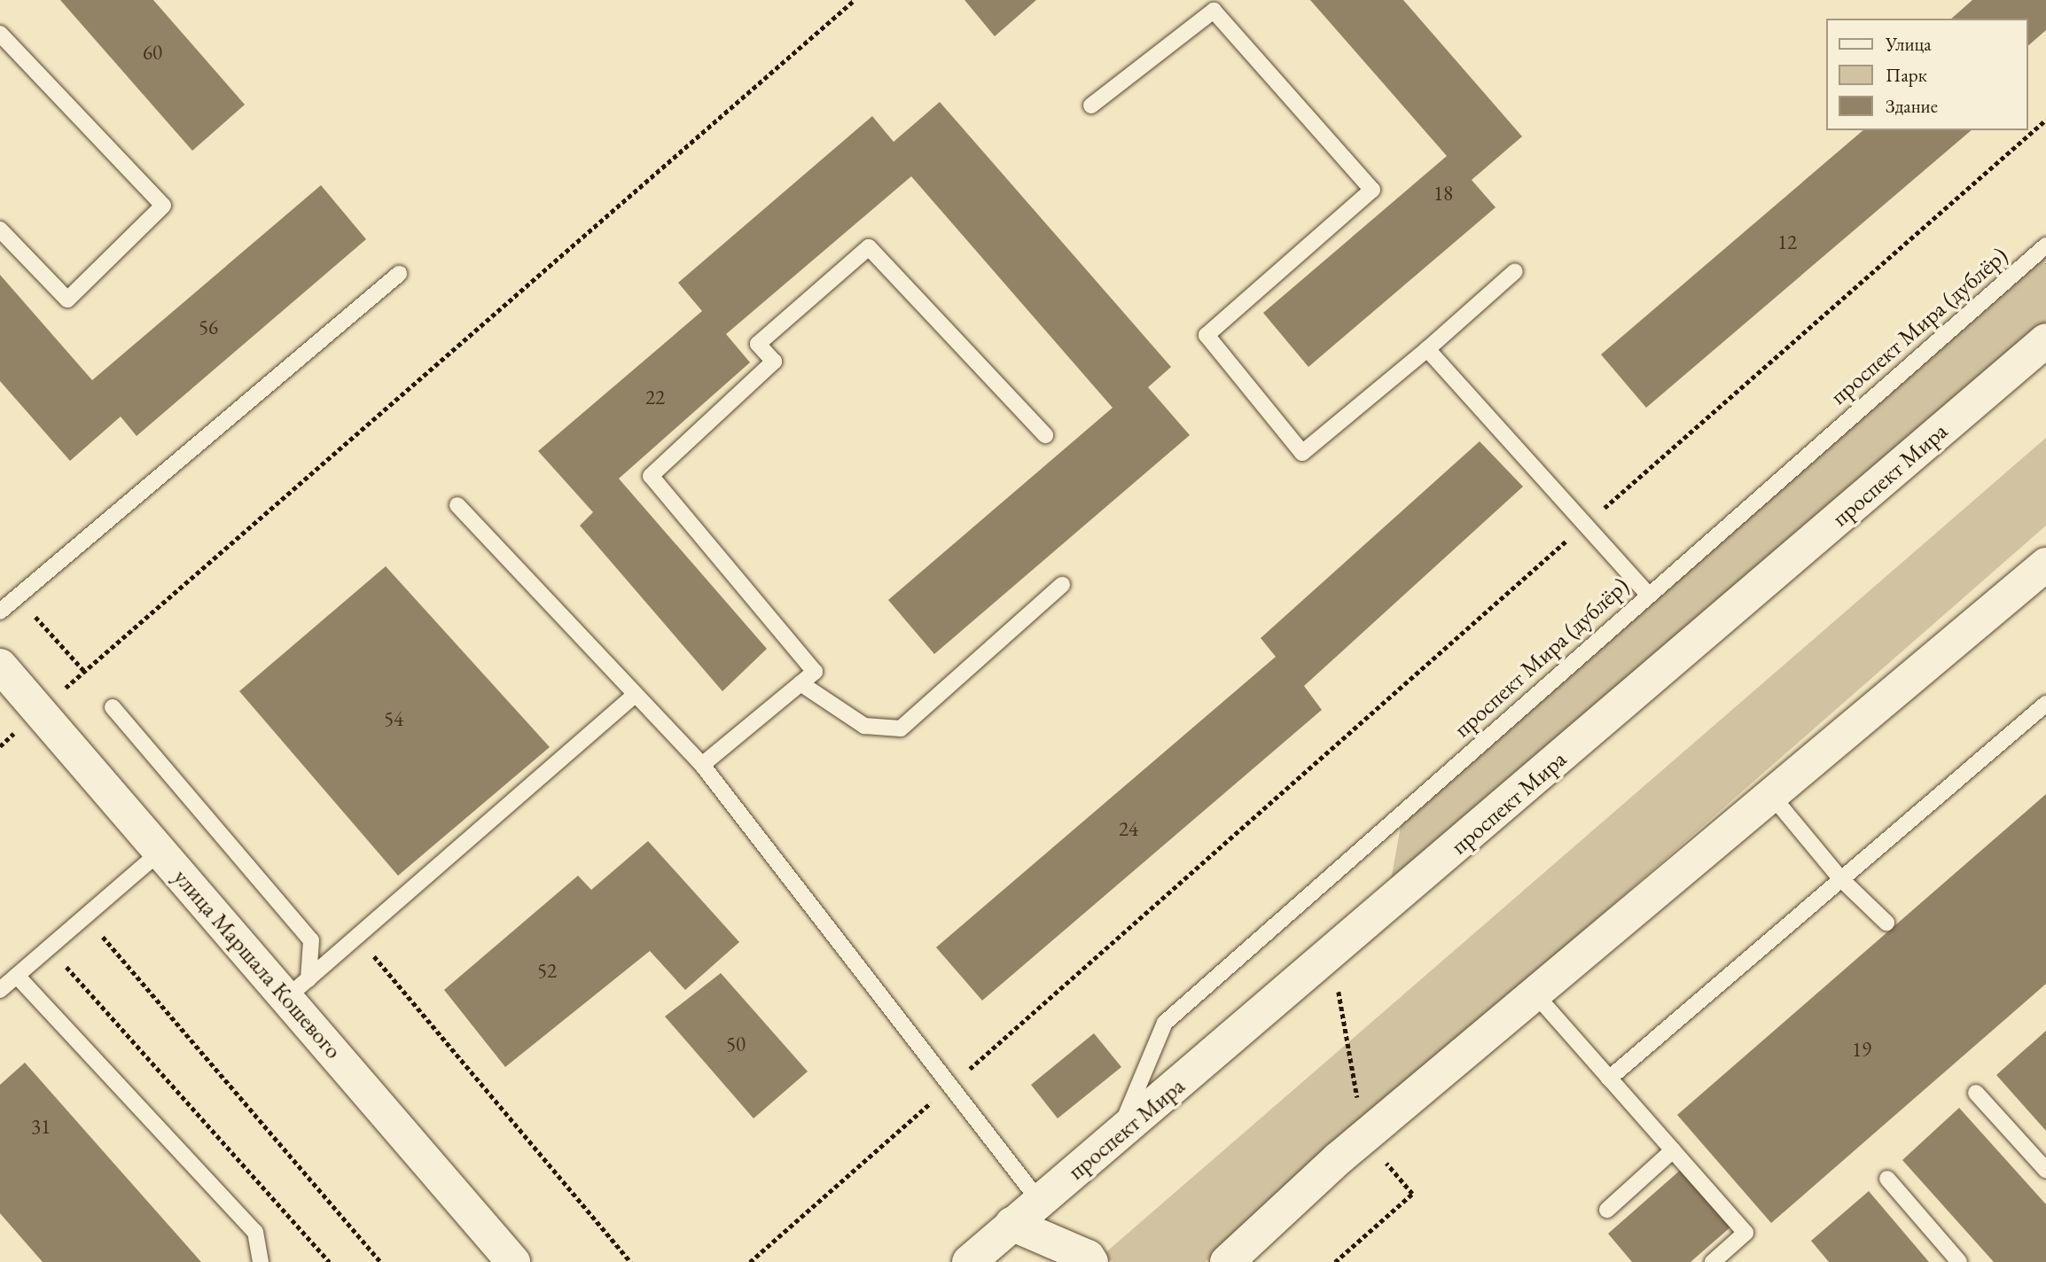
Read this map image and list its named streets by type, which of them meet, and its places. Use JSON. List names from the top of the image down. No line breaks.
{"streets":{"main road":["проспект Мира","улица Маршала Кошевого"],"lane":["проспект Мира (дублёр)"]},"crossings":[["проспект Мира (дублёр)","проспект Мира"]],"house_numbers":["60","18","12","56","22","54","24","52","50","19","31"],"legend":["Улица","Парк","Здание"]}
